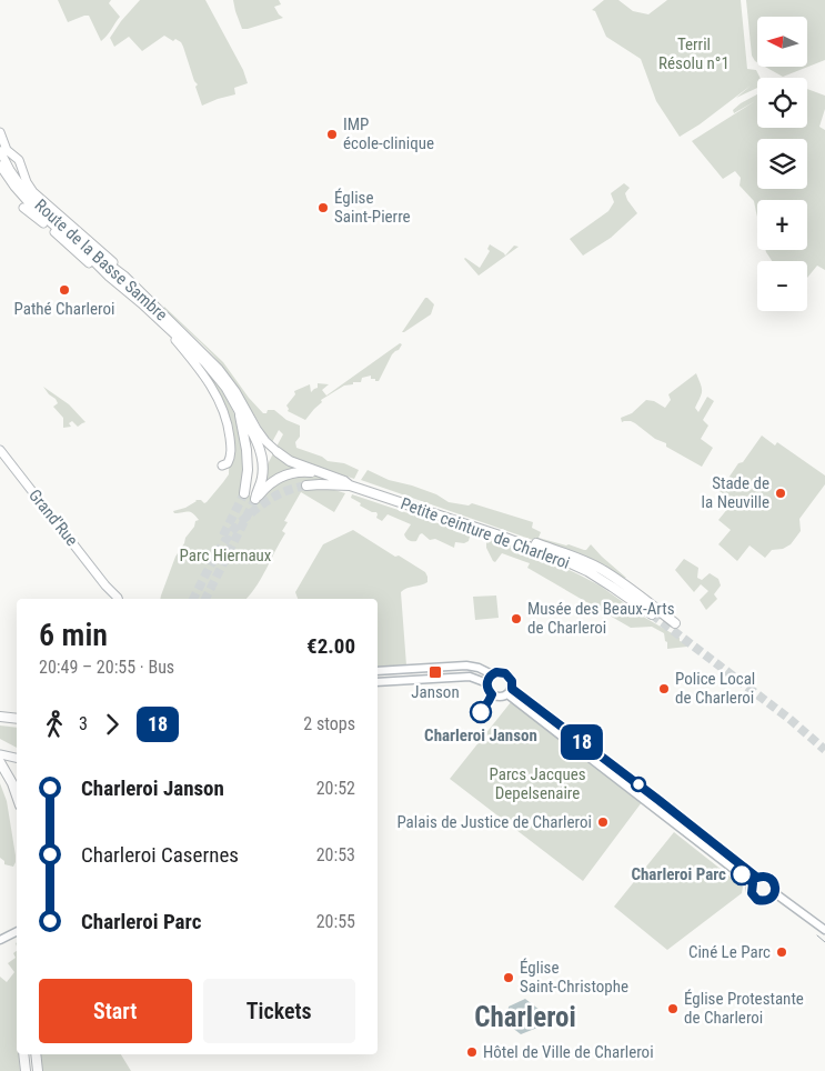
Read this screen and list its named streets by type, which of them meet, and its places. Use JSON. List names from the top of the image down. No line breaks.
{"streets":{"highway":["Petite ceinture de Charleroi"],"main road":["Route de la Basse Sambre","Grand'Rue"]},"districts":["Charleroi"],"parks":["Terril Résolu n°1","Parc Hiernaux","Parcs Jacques Depelsenaire"],"places":{"other":["IMP école-clinique","Église Saint-Pierre","Pathé Charleroi","Stade de la Neuville","Musée des Beaux-Arts de Charleroi","Police Local de Charleroi","Charleroi Janson","Palais de Justice de Charleroi","Charleroi Parc","Ciné Le Parc","Église Saint-Christophe","Église Protestante de Charleroi","Hôtel de Ville de Charleroi"],"transit":["Janson"]},"lines":["bus line 18"],"north":"left","page":{"on_map":"18","map_buttons":["+","−"],"heading":["6 min","20:49 – 20:55 · Bus","€2.00"],"legs":["3","18","2 stops"],"list":[{"name":"Charleroi Janson","value":"20:52"},{"name":"Charleroi Casernes","value":"20:53"},{"name":"Charleroi Parc","value":"20:55"}],"buttons":["Start","Tickets"]}}
